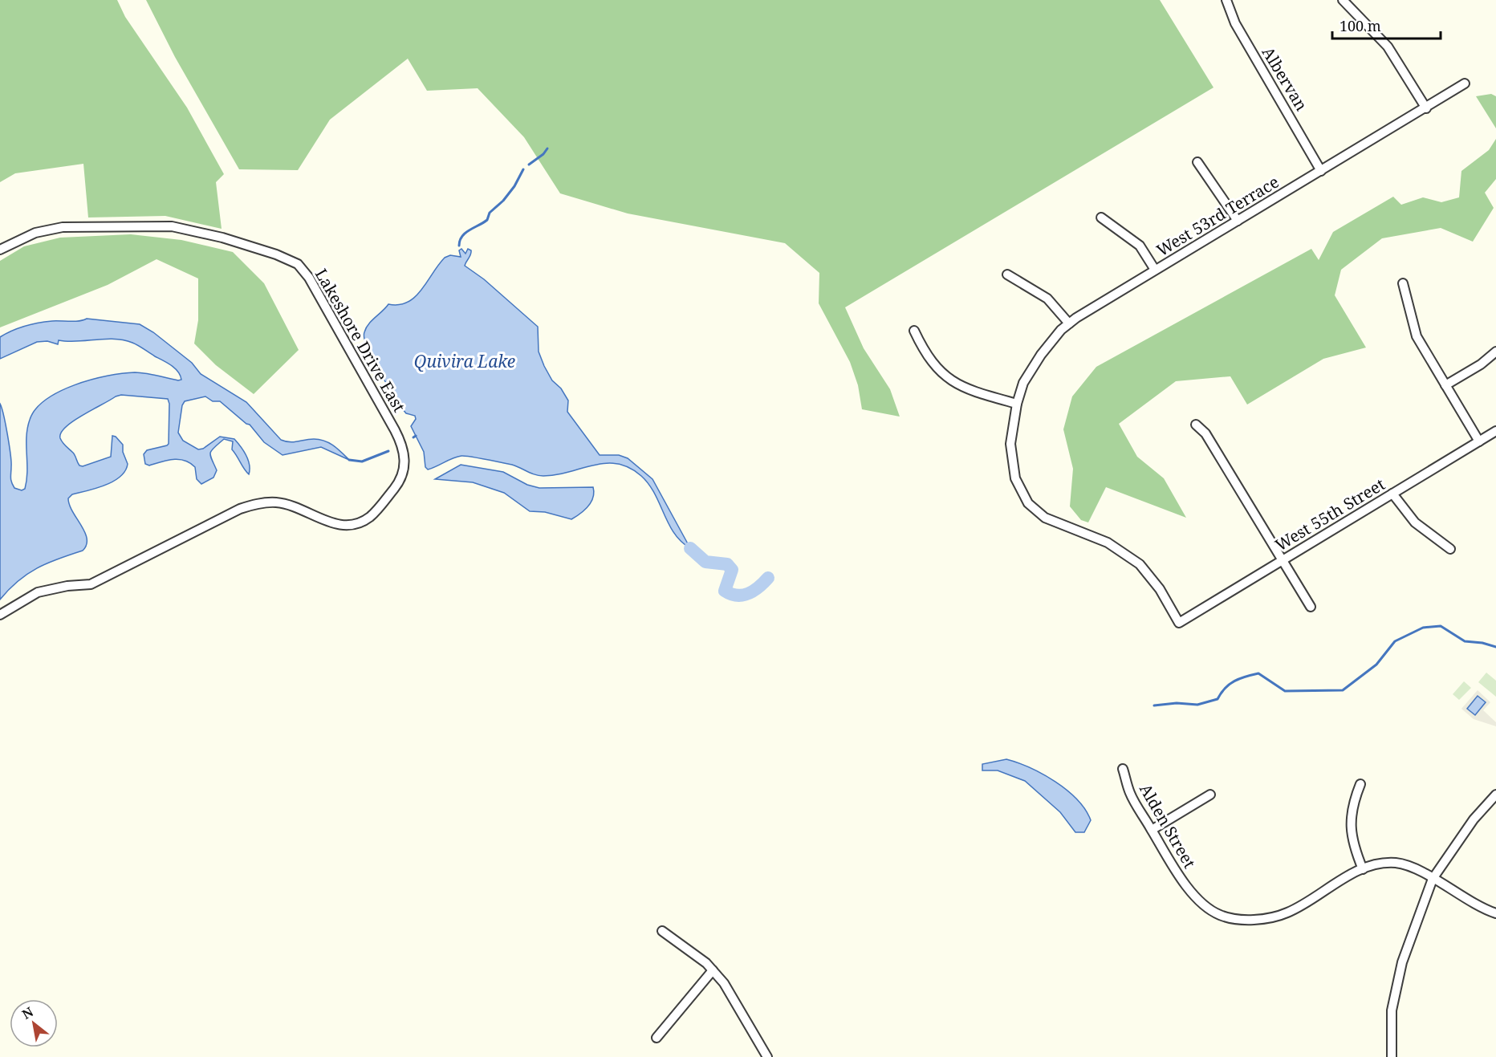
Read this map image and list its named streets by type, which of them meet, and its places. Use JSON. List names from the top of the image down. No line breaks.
{"streets":{"street":["Albervan","West 53rd Terrace","Lakeshore Drive East","West 55th Street","Alden Street"]},"crossings":[["Albervan","West 53rd Terrace"],["West 53rd Terrace","West 55th Street"]],"water":["Quivira Lake"],"scale_bar":"100 m","north":"top left"}
